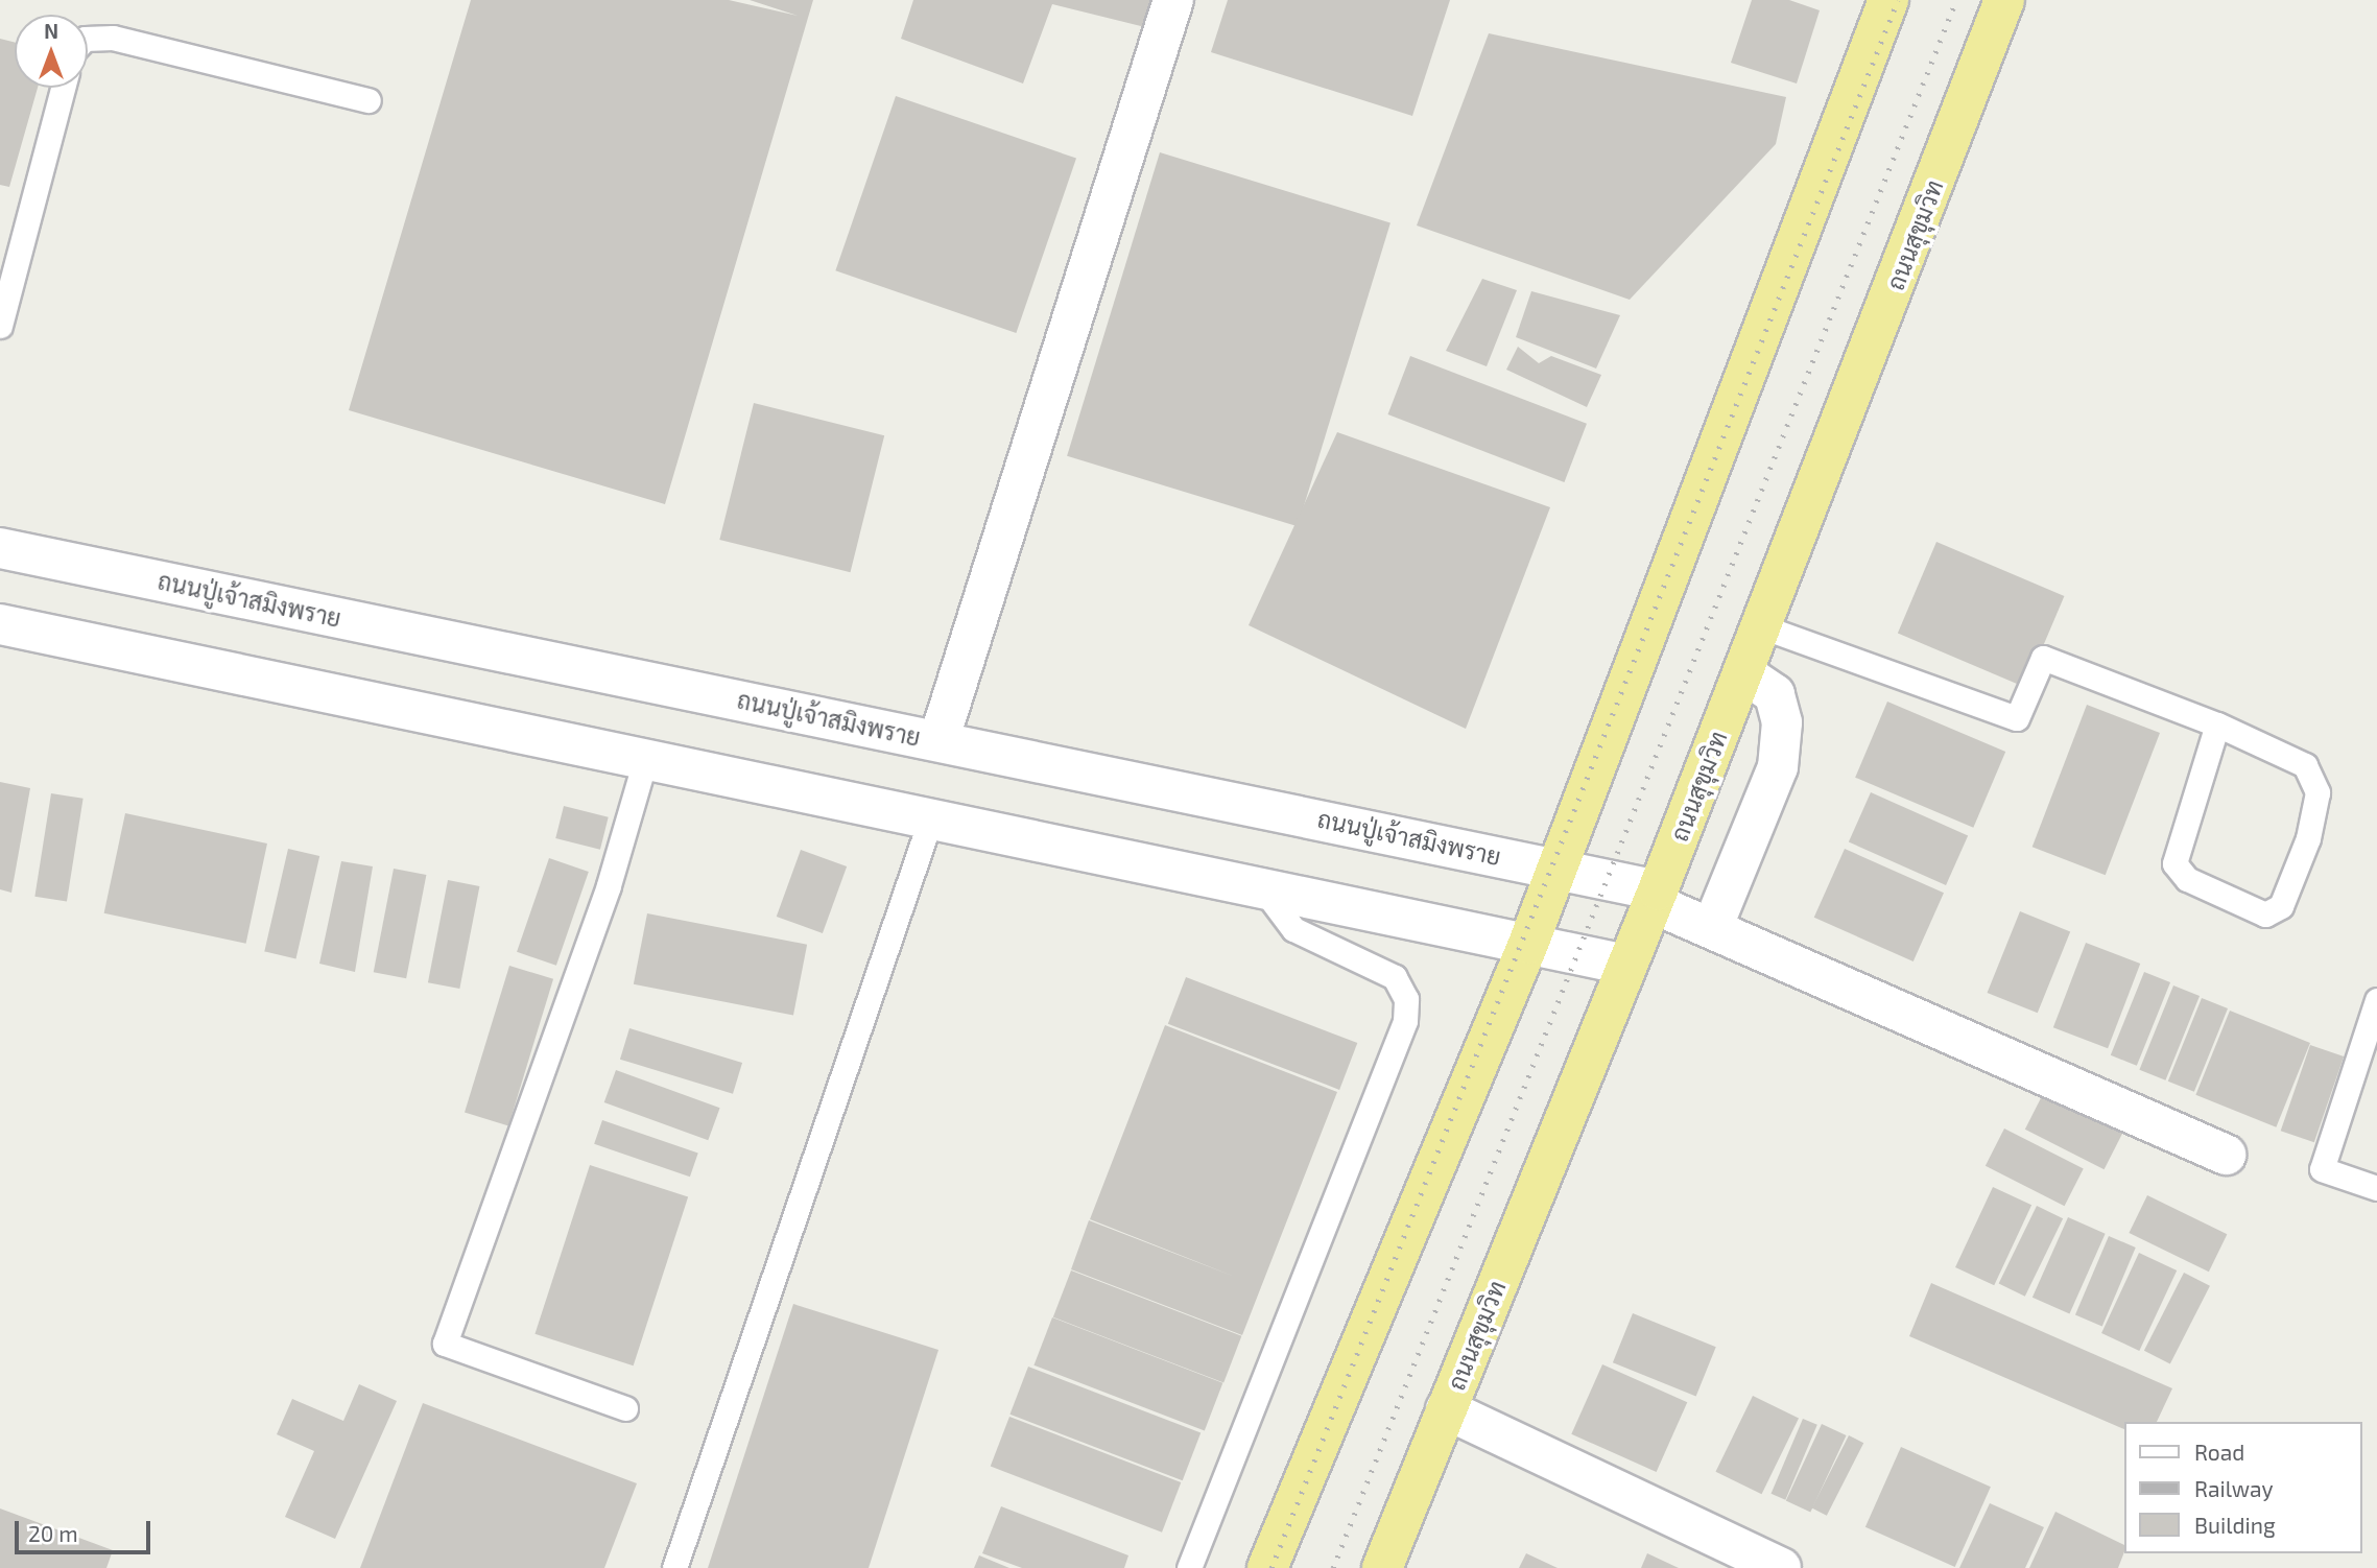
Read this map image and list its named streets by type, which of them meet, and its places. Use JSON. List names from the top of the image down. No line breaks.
{"streets":{"highway":["ถนนสุขุมวิท"],"main road":["ถนนปู่เจ้าสมิงพราย"]},"crossings":[["ถนนสุขุมวิท","ถนนปู่เจ้าสมิงพราย"]],"legend":["Road","Railway","Building"],"scale_bar":"20 m","north":"top"}
